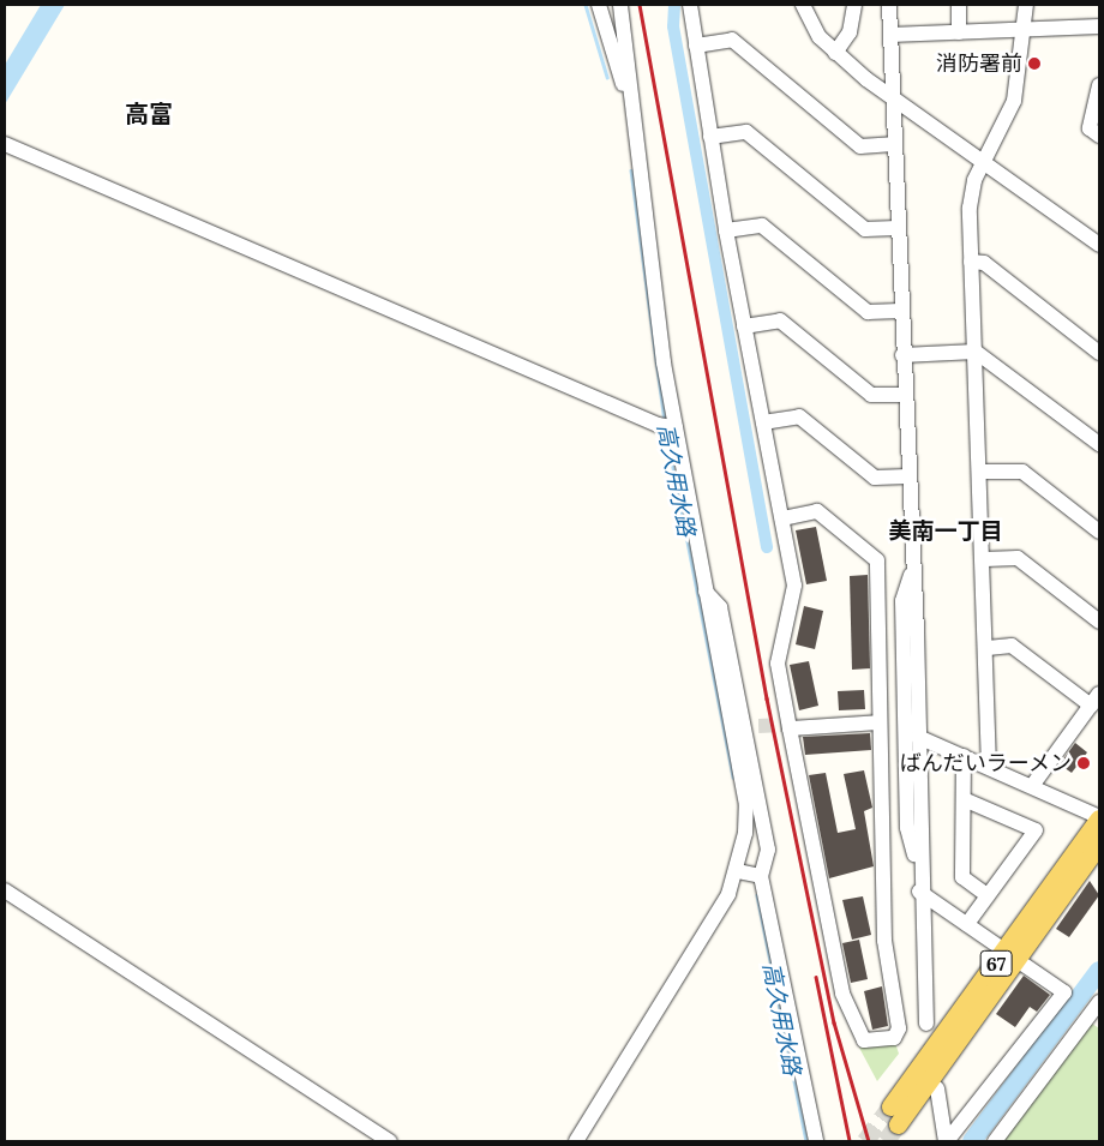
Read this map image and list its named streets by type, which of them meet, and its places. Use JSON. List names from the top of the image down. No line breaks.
{"streets":{"main road":["67"]},"districts":["高富","美南一丁目"],"water":["高久用水路"],"places":["消防署前","ばんだいラーメン"]}
